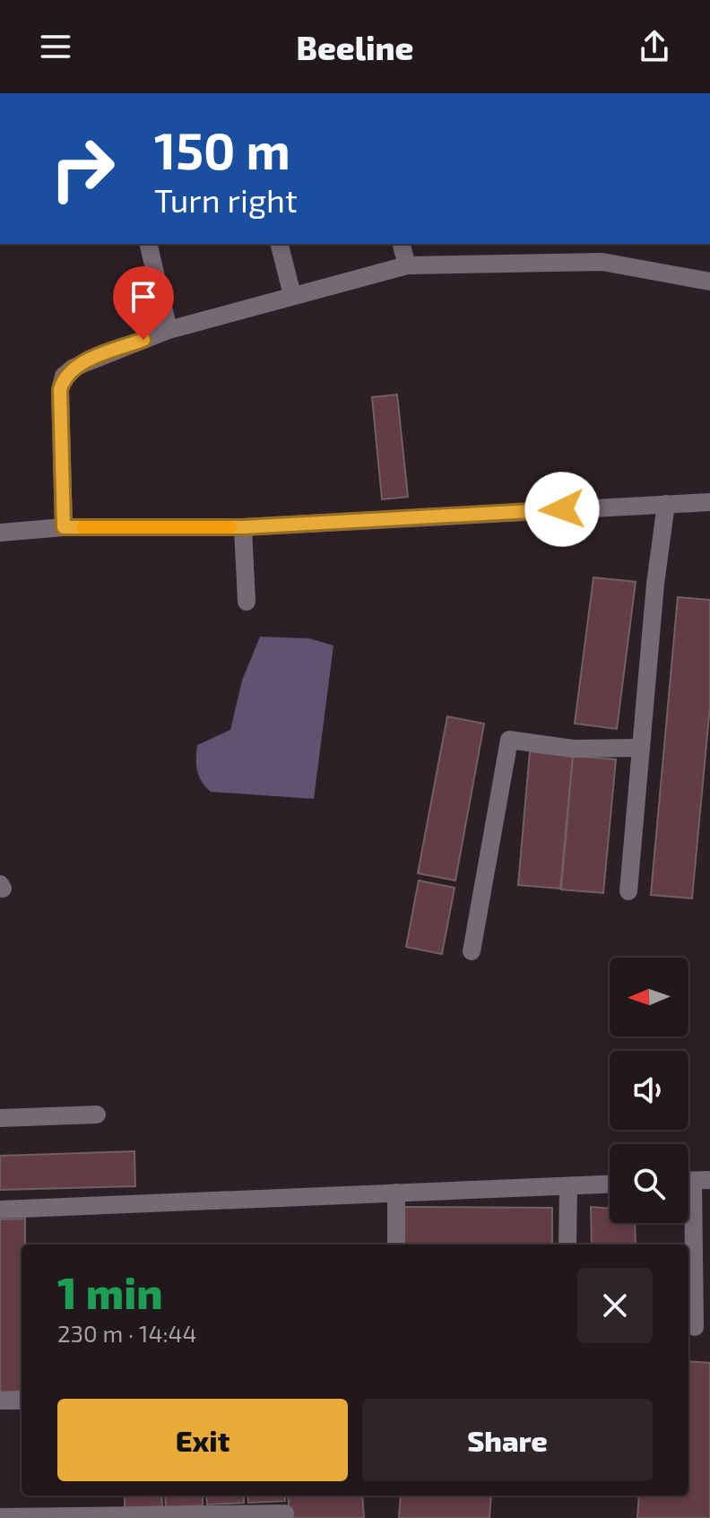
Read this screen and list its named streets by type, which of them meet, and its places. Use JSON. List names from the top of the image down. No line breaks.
{"north":"left","page":{"header":"Beeline","turn":["150 m","Turn right"],"heading":["1 min","230 m · 14:44"],"buttons":["Exit","Share"]}}
